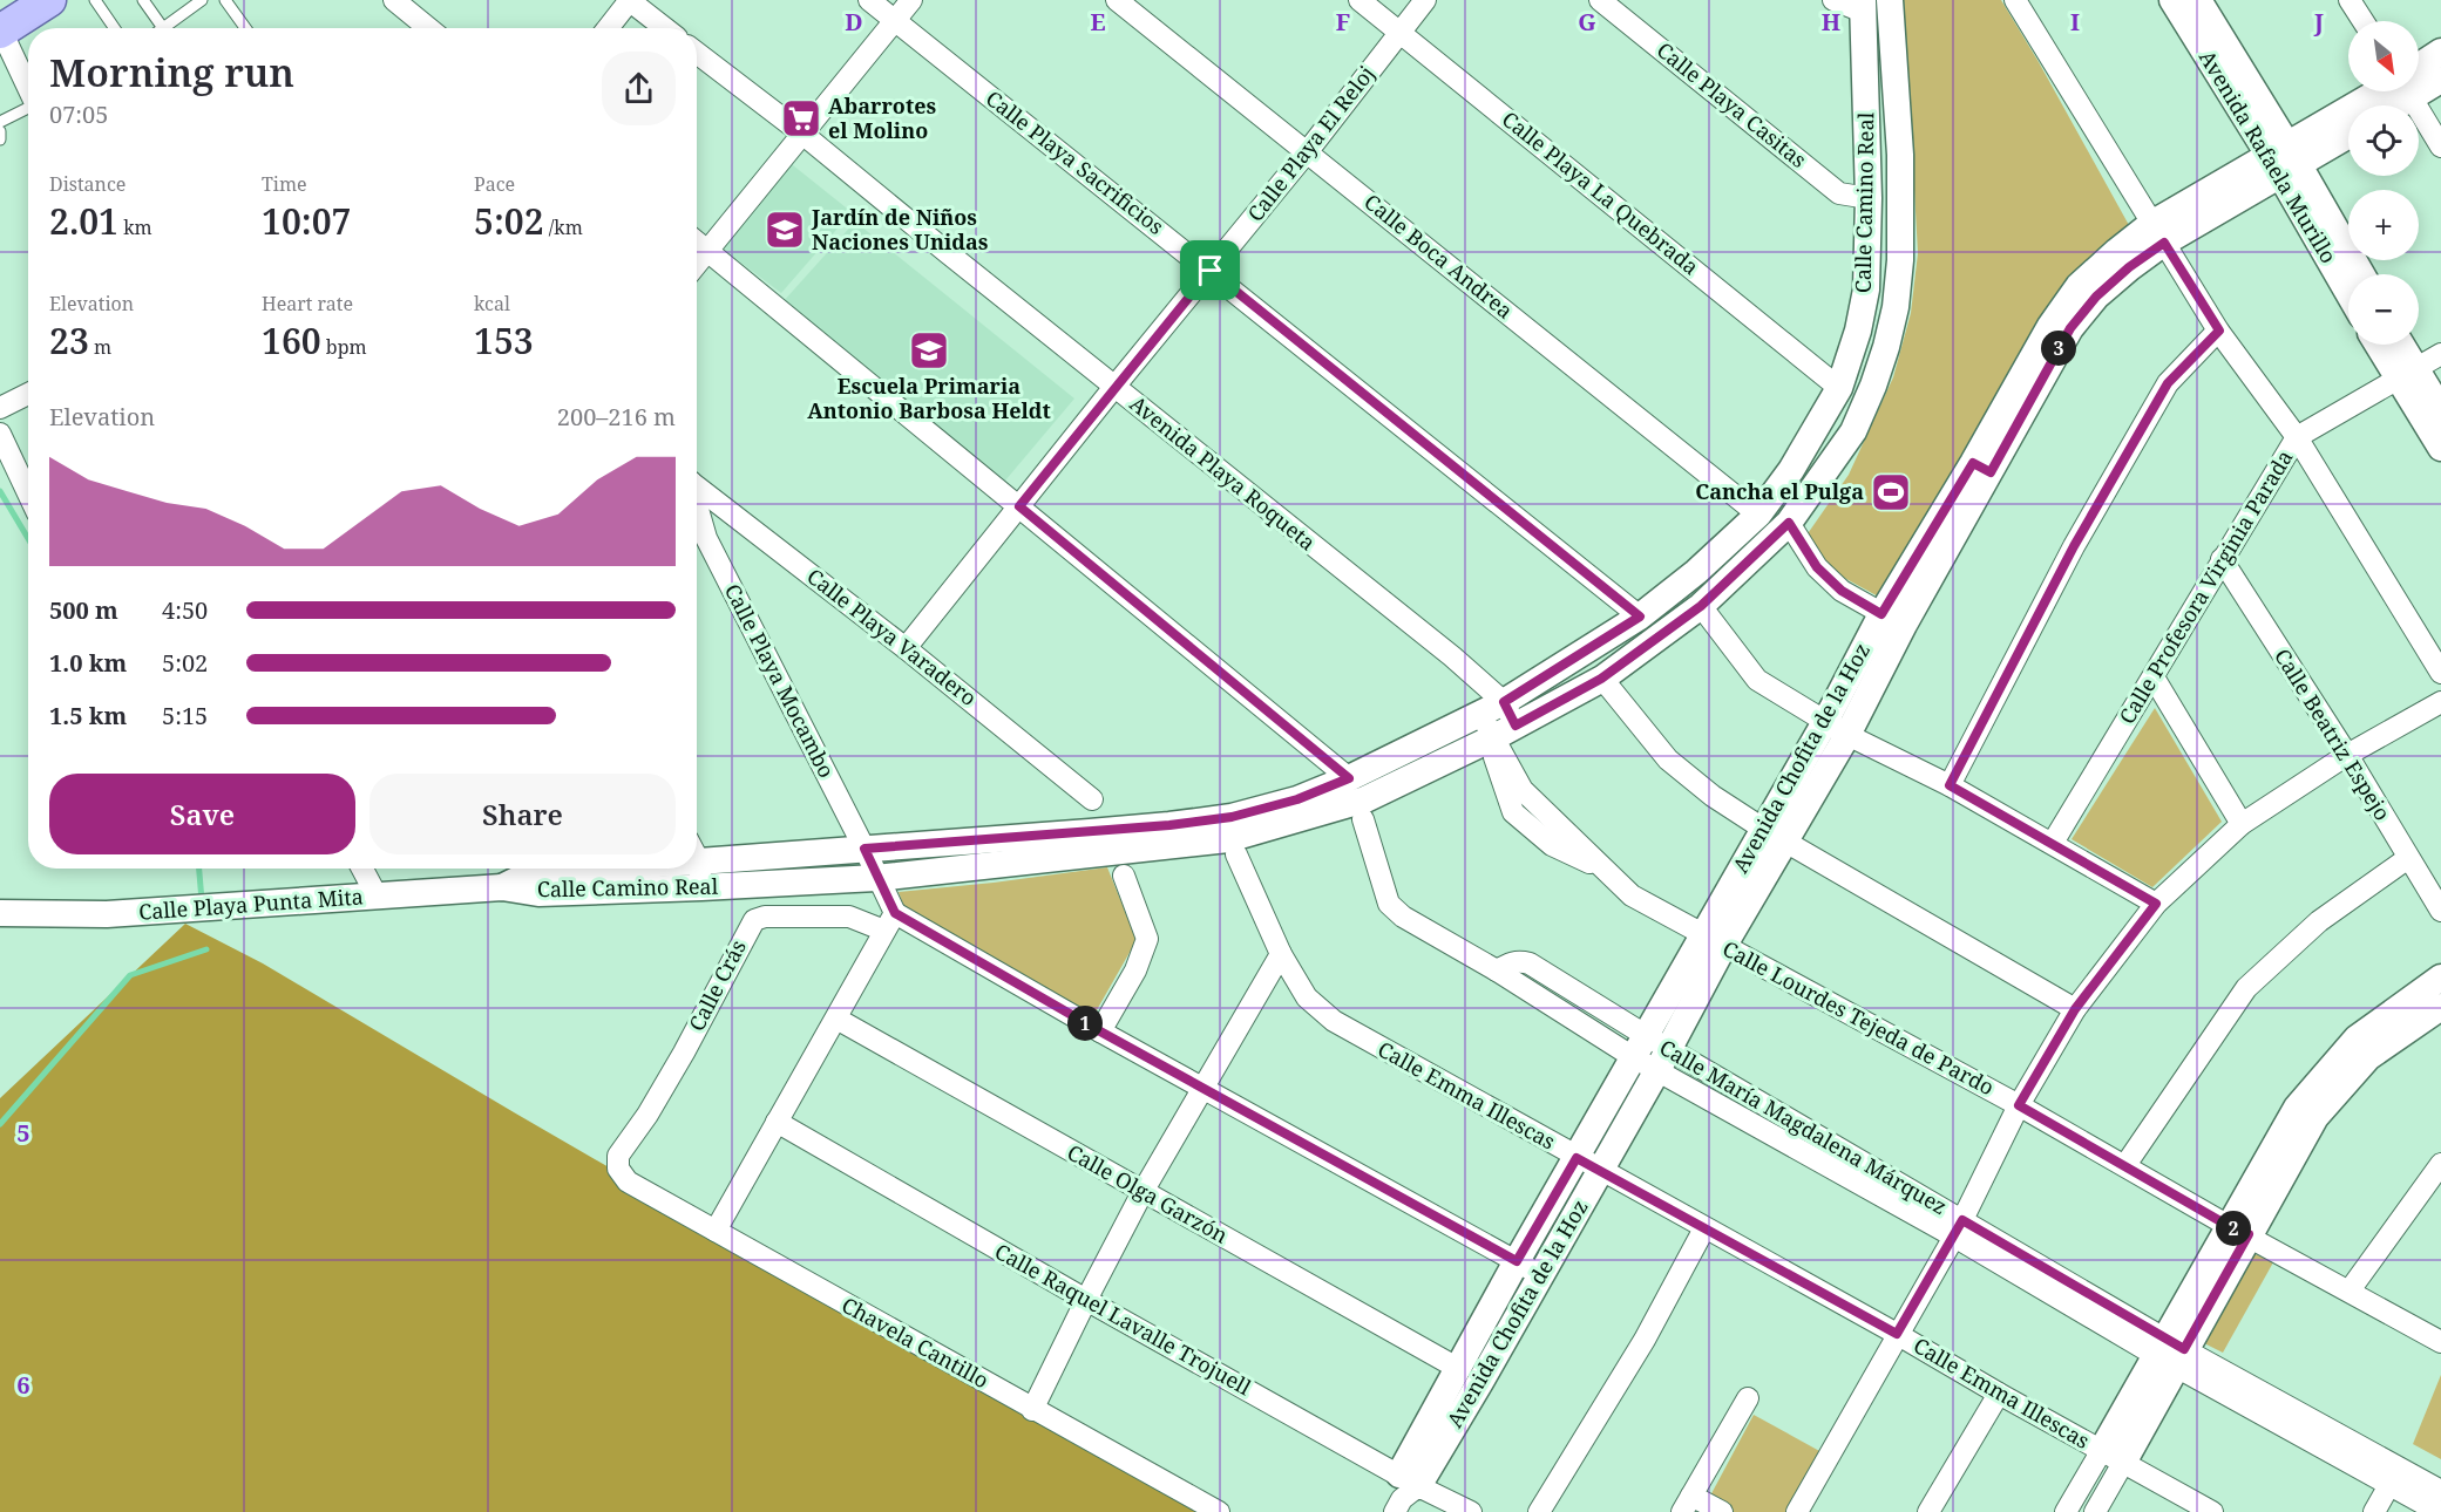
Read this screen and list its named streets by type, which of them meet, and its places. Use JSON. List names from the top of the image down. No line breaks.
{"streets":{"street":["Calle Playa Casitas","Calle Playa El Reloj","Avenida Rafaela Murillo","Calle Playa Sacrificios","Calle Playa La Quebrada","Calle Camino Real","Calle Boca Andrea","Avenida Playa Roqueta","Calle Profesora Virginia Parada","Calle Playa Varadero","Calle Playa Mocambo","Calle Beatriz Espejo","Avenida Chofita de la Hoz","Calle Playa Punta Mita","Calle Crás","Calle Lourdes Tejeda de Pardo","Calle Emma Illescas","Calle María Magdalena Márquez","Calle Olga Garzón","Calle Raquel Lavalle Trojuell","Chavela Cantillo"]},"crossings":[["Calle Playa Casitas","Calle Camino Real"],["Calle Playa El Reloj","Calle Playa Sacrificios"],["Calle Playa El Reloj","Calle Playa La Quebrada"],["Calle Playa El Reloj","Calle Boca Andrea"],["Calle Playa El Reloj","Avenida Playa Roqueta"],["Calle Playa El Reloj","Calle Playa Varadero"],["Avenida Rafaela Murillo","Avenida Chofita de la Hoz"],["Calle Playa Sacrificios","Calle Camino Real"],["Calle Playa La Quebrada","Calle Camino Real"],["Calle Camino Real","Calle Boca Andrea"],["Calle Camino Real","Avenida Playa Roqueta"],["Calle Camino Real","Calle Playa Mocambo"],["Calle Camino Real","Calle Playa Punta Mita"],["Calle Camino Real","Calle Lourdes Tejeda de Pardo"],["Avenida Playa Roqueta","Calle Lourdes Tejeda de Pardo"],["Calle Profesora Virginia Parada","Calle Beatriz Espejo"],["Calle Playa Mocambo","Calle Crás"],["Avenida Chofita de la Hoz","Calle Lourdes Tejeda de Pardo"],["Avenida Chofita de la Hoz","Calle Emma Illescas"],["Avenida Chofita de la Hoz","Calle María Magdalena Márquez"],["Avenida Chofita de la Hoz","Calle Olga Garzón"],["Avenida Chofita de la Hoz","Calle Raquel Lavalle Trojuell"],["Calle Crás","Chavela Cantillo"]],"places":{"supermarket":["Abarrotes el Molino"],"school or university":["Jardín de Niños Naciones Unidas","Escuela Primaria Antonio Barbosa Heldt"],"sports":["Cancha el Pulga"]},"north":"bottom right","page":{"map_buttons":["+","−"],"heading":["Morning run","07:05"],"stats":[["Distance","2.01 km"],["Time","10:07"],["Pace","5:02 /km"],["Elevation","23 m"],["Heart rate","160 bpm"],["kcal","153"]],"pins":["3","1","2"],"chart":["Elevation","200–216 m"],"list":[{"name":"500 m","note":"4:50"},{"name":"1.0 km","note":"5:02"},{"name":"1.5 km","note":"5:15"}],"buttons":["Save","Share"]},"grid":{"columns":["D","E","F","G","H","I","J"],"rows":["5","6"]}}
